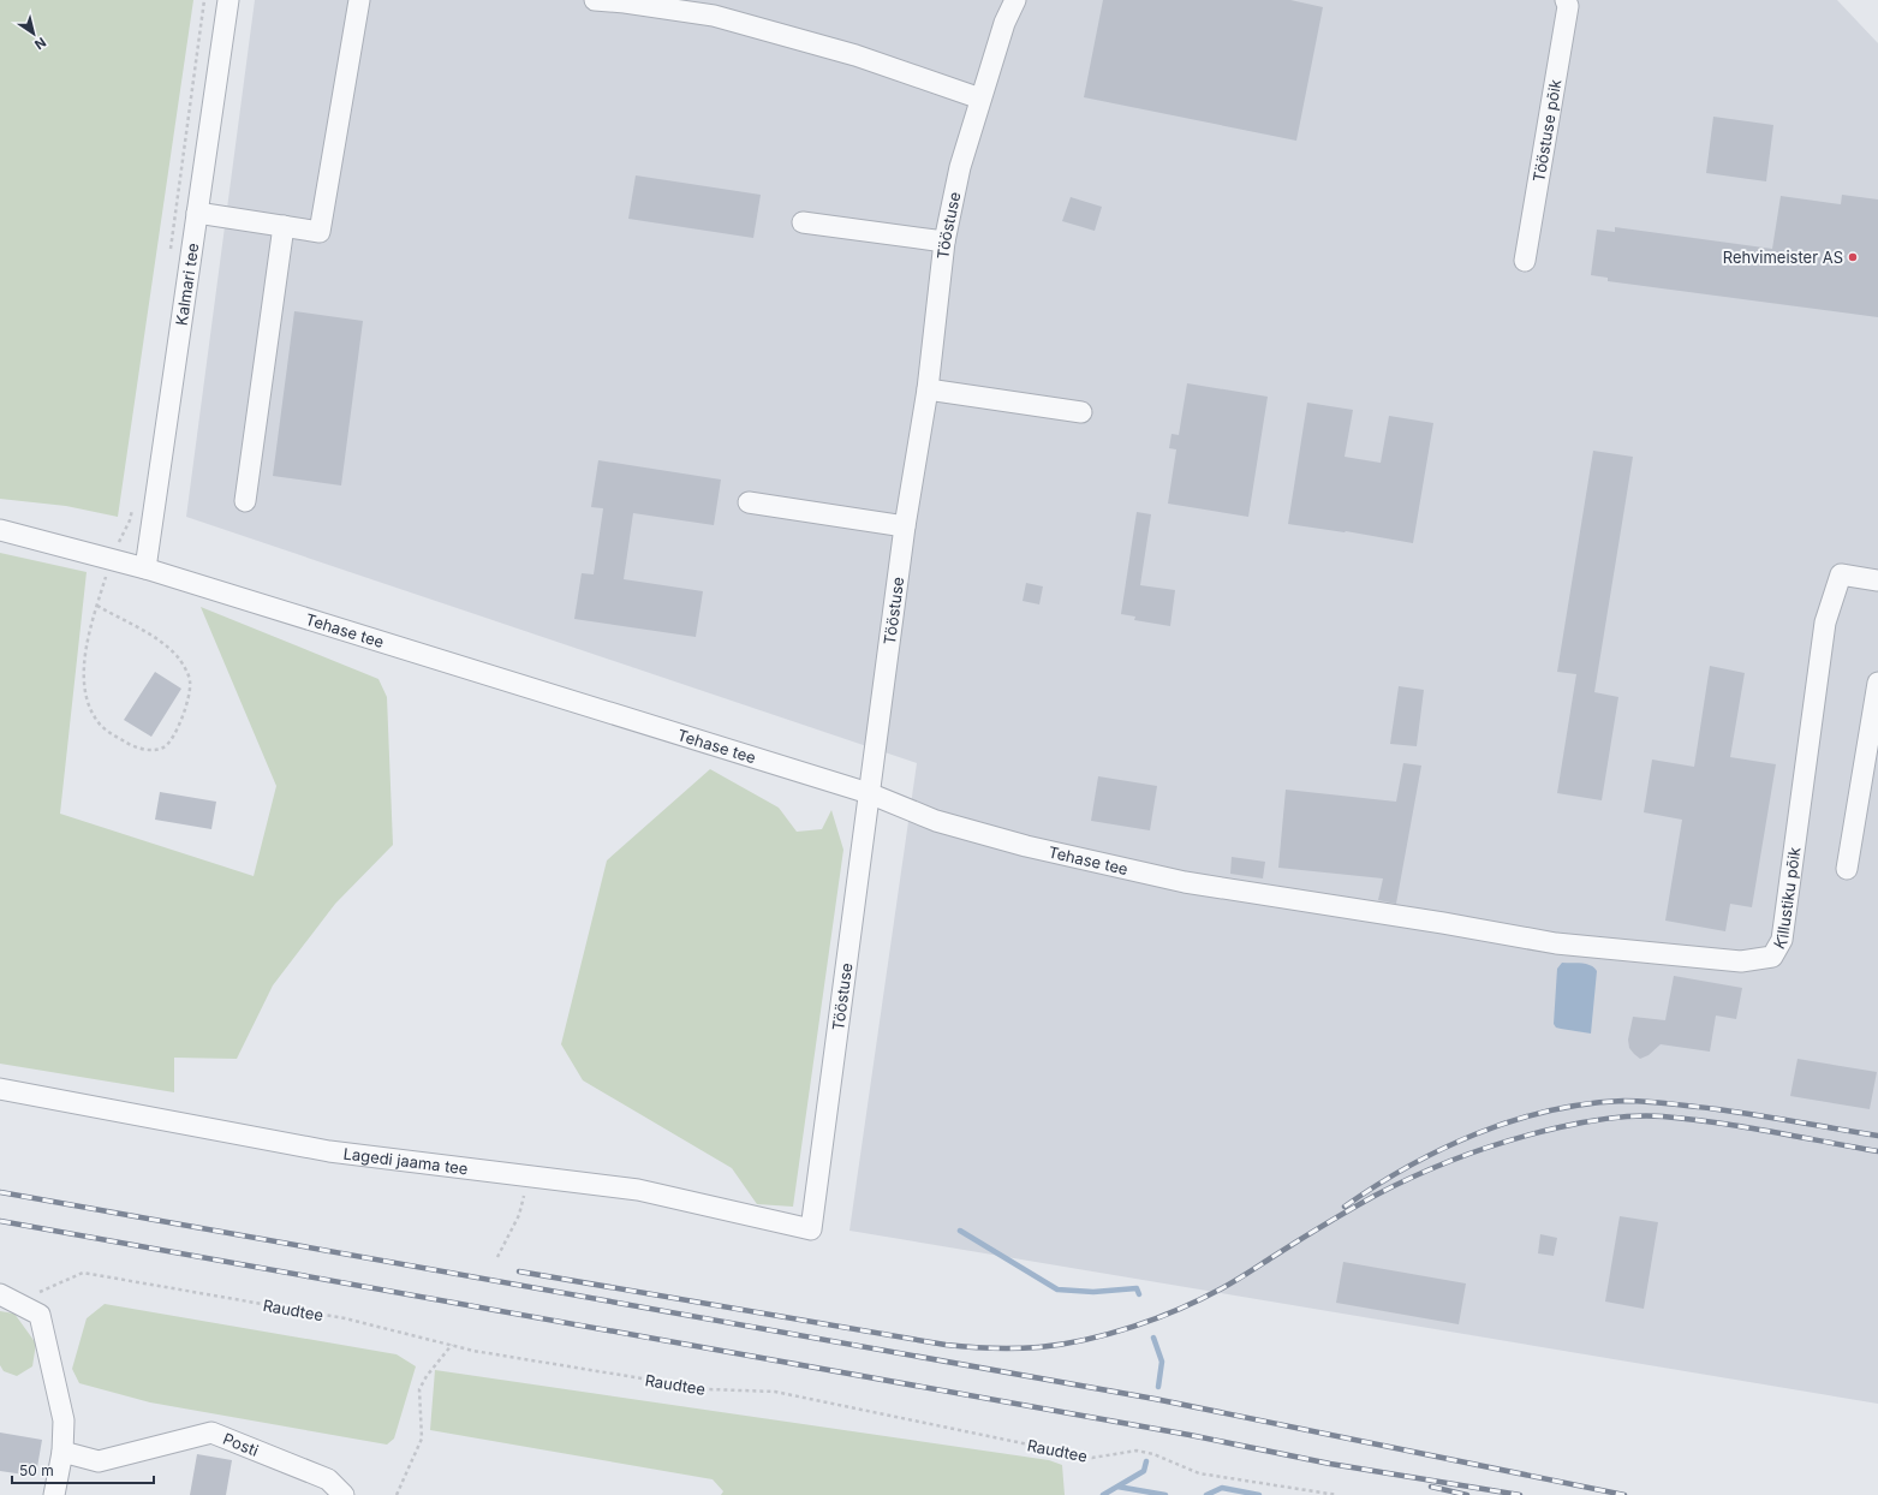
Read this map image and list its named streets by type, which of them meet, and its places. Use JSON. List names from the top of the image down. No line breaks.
{"streets":{"street":["Tööstuse põik","Tööstuse","Kalmari tee","Tehase tee","Killustiku põik","Lagedi jaama tee","Posti"],"path":["Raudtee"]},"crossings":[["Tööstuse","Tehase tee"],["Tööstuse","Lagedi jaama tee"],["Kalmari tee","Tehase tee"],["Tehase tee","Killustiku põik"]],"places":["Rehvimeister AS"],"scale_bar":"50 m","north":"bottom right"}
